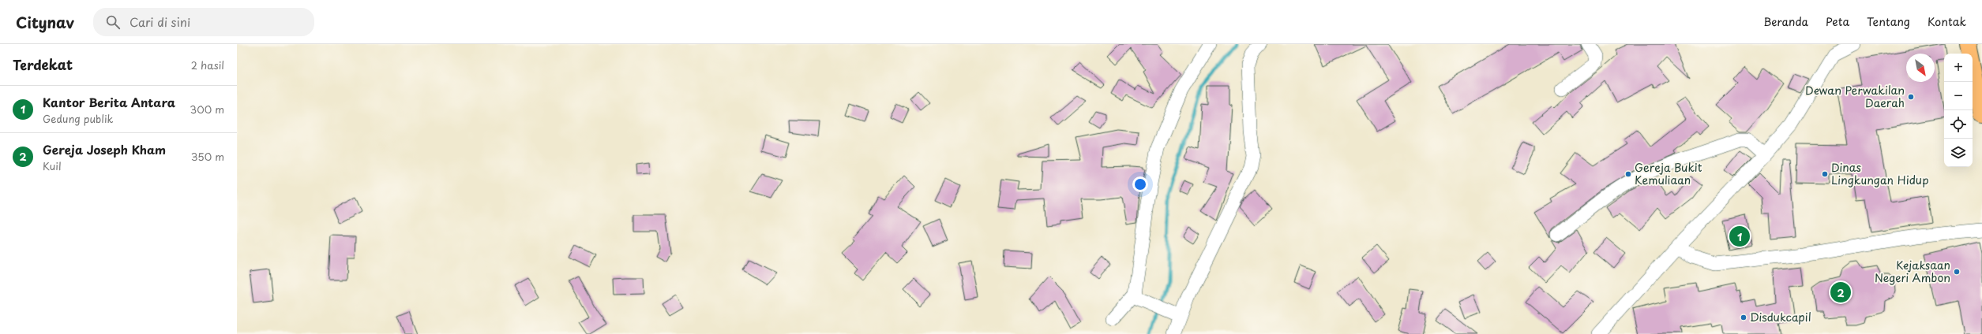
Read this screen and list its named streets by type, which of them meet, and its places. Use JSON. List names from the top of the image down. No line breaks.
{"places":["Dewan Perwakilan Daerah","Gereja Bukit Kemuliaan","Dinas Lingkungan Hidup","Kejaksaan Negeri Ambon","Disdukcapil"],"north":"bottom right","page":{"header":"Citynav","search":"Cari di sini","nav":["Beranda","Peta","Tentang","Kontak"],"heading":["Terdekat","2 hasil"],"map_buttons":["+","−"],"list":[{"mark":"1","name":"Kantor Berita Antara","note":"Gedung publik","value":"300 m"},{"mark":"2","name":"Gereja Joseph Kham","note":"Kuil","value":"350 m"}],"pins":["1","2"]}}
